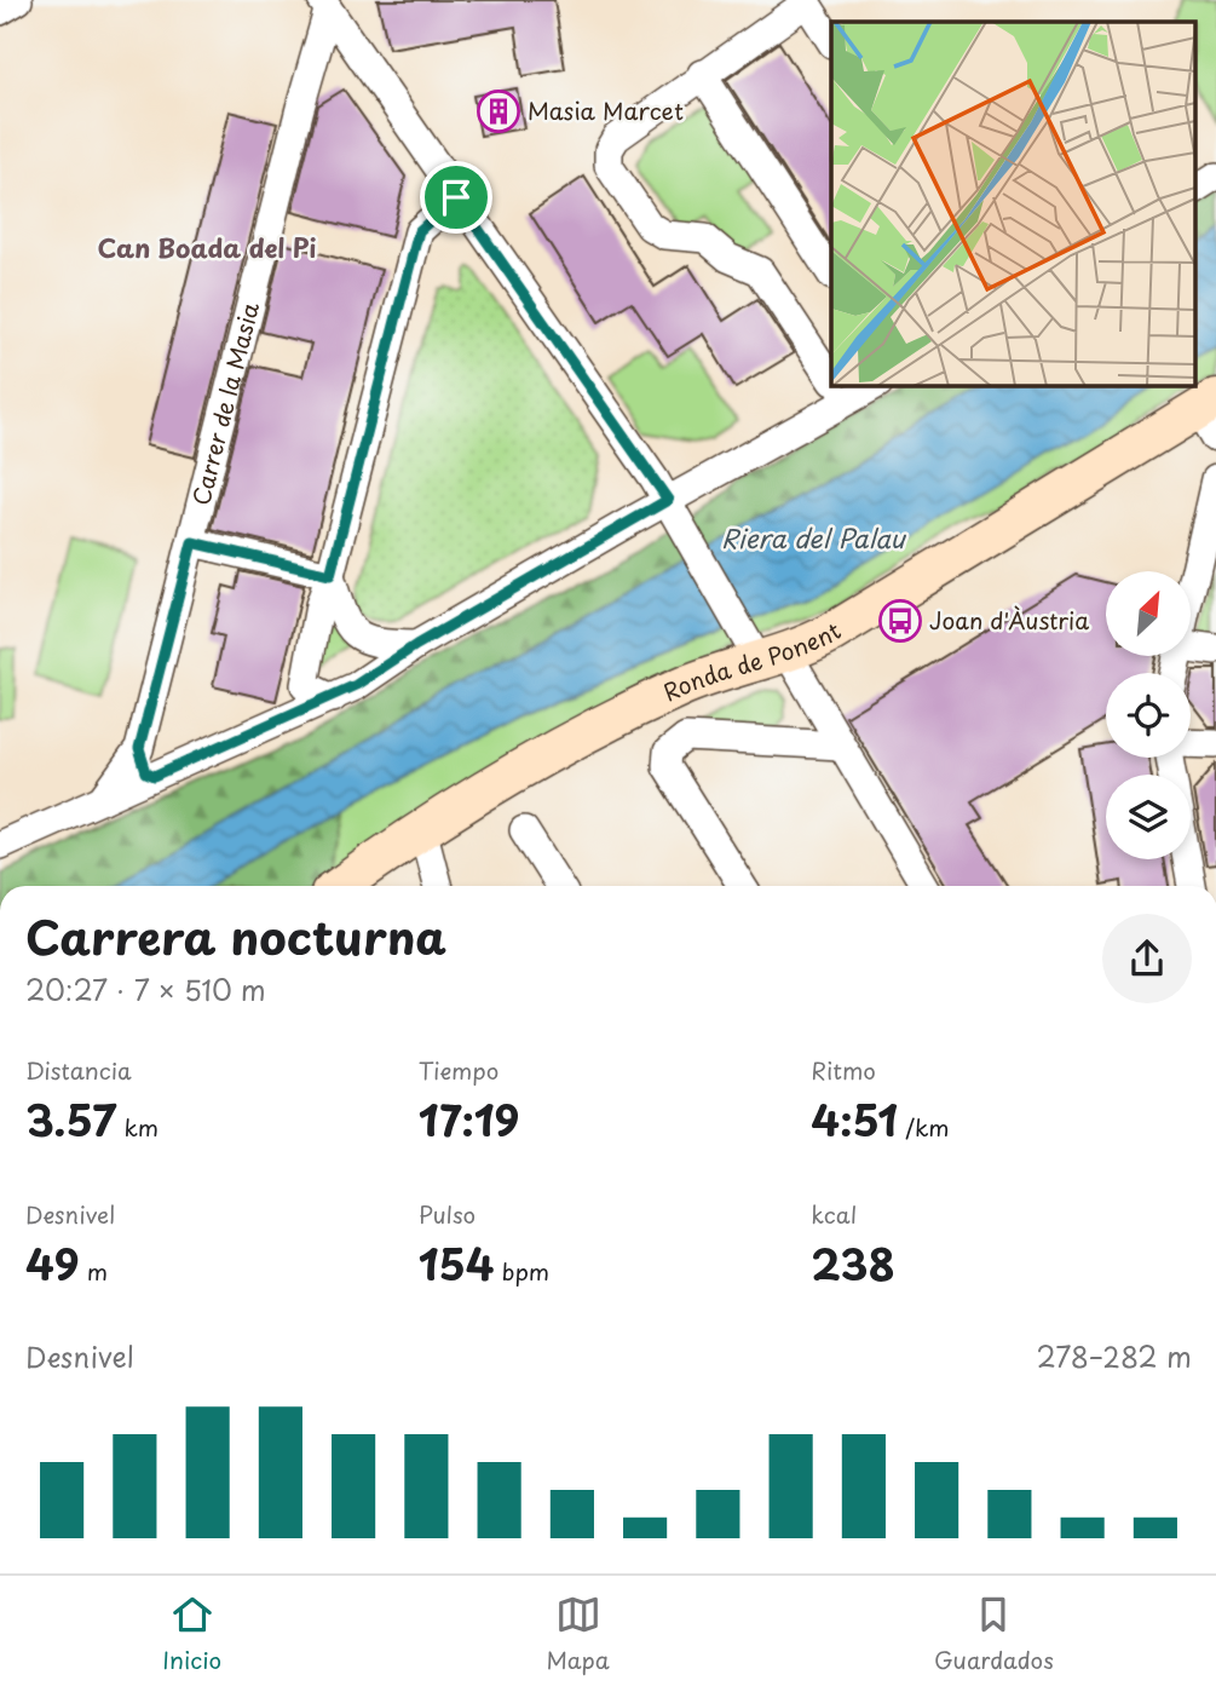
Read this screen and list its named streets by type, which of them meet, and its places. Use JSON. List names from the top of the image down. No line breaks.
{"streets":{"main road":["Ronda de Ponent"],"street":["Carrer de la Masia"]},"districts":["Can Boada del Pi"],"water":["Riera del Palau"],"places":{"building":["Masia Marcet"],"bus stop":["Joan d'Àustria"]},"north":"top right","page":{"heading":["Carrera nocturna","20:27 · 7 × 510 m"],"stats":[["Distancia","3.57 km"],["Tiempo","17:19"],["Ritmo","4:51 /km"],["Desnivel","49 m"],["Pulso","154 bpm"],["kcal","238"]],"chart":["Desnivel","278–282 m"],"tabs":["Inicio","Mapa","Guardados"]}}
